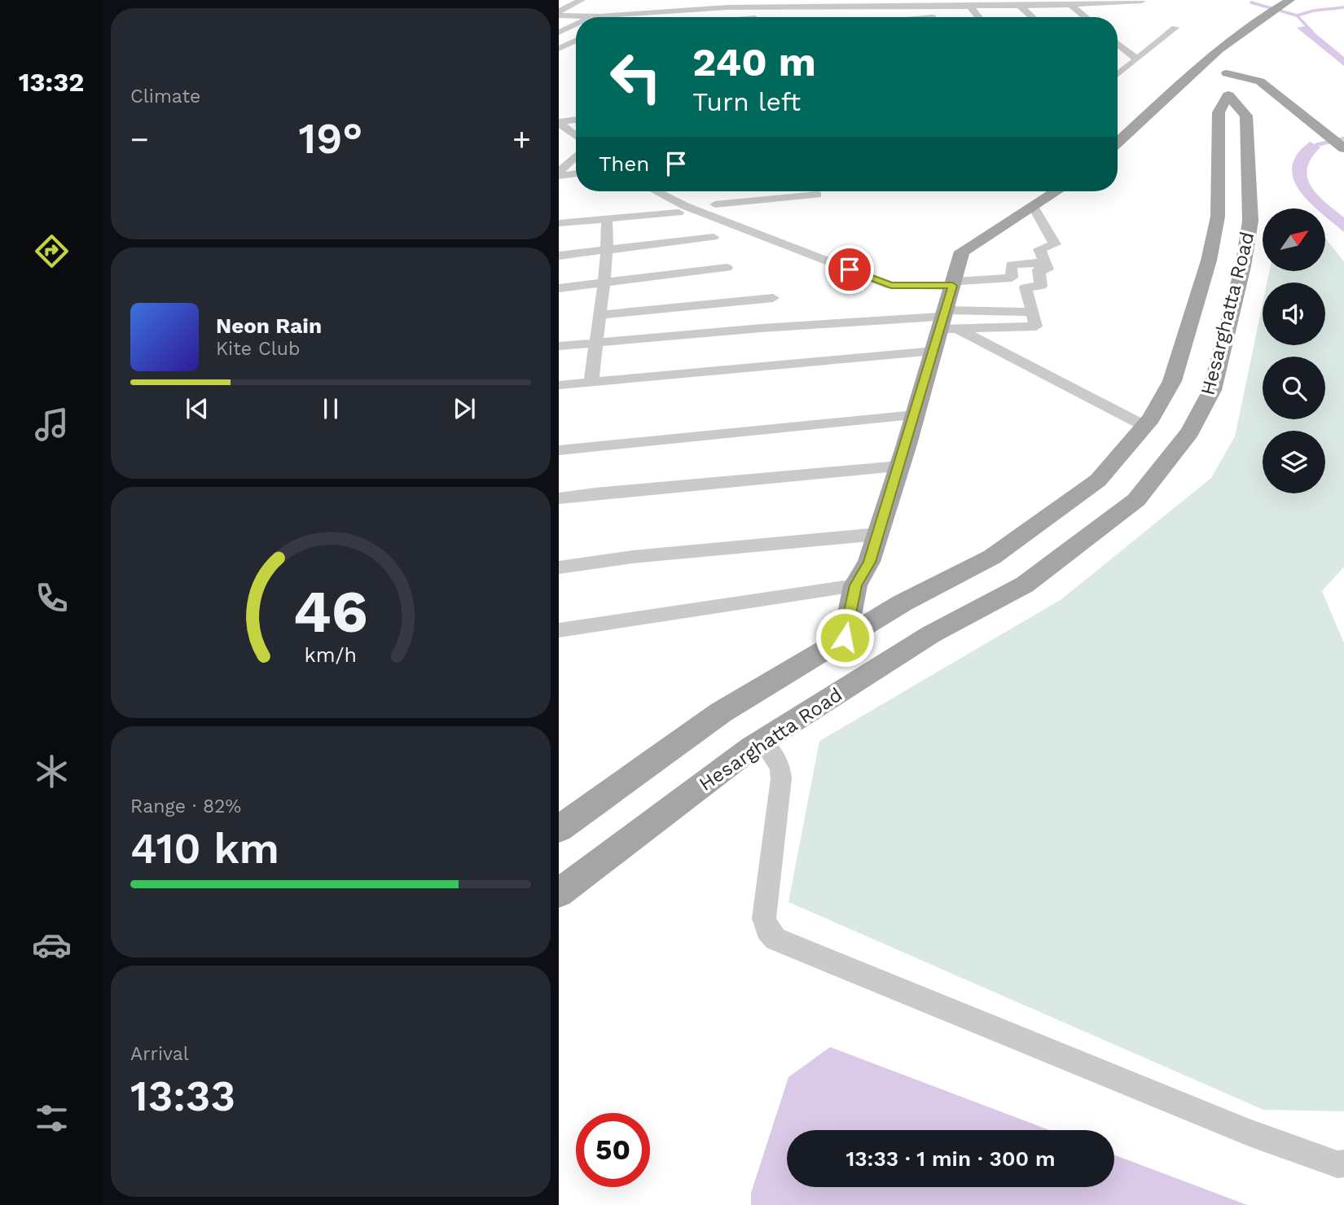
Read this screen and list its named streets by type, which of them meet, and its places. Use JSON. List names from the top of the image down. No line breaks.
{"streets":{"main road":["Hesarghatta Road"]},"north":"top right","page":{"tabs":"13:32","tile":["Climate",["Range · 82%","410 km"],["Arrival","13:33"]],"turn":["240 m","Turn left"],"heat":["−","19°","+"],"then":"Then","song":["Neon Rain","Kite Club"],"limit":"50","trip":"13:33 · 1 min · 300 m","gauge":["46","km/h"]}}
